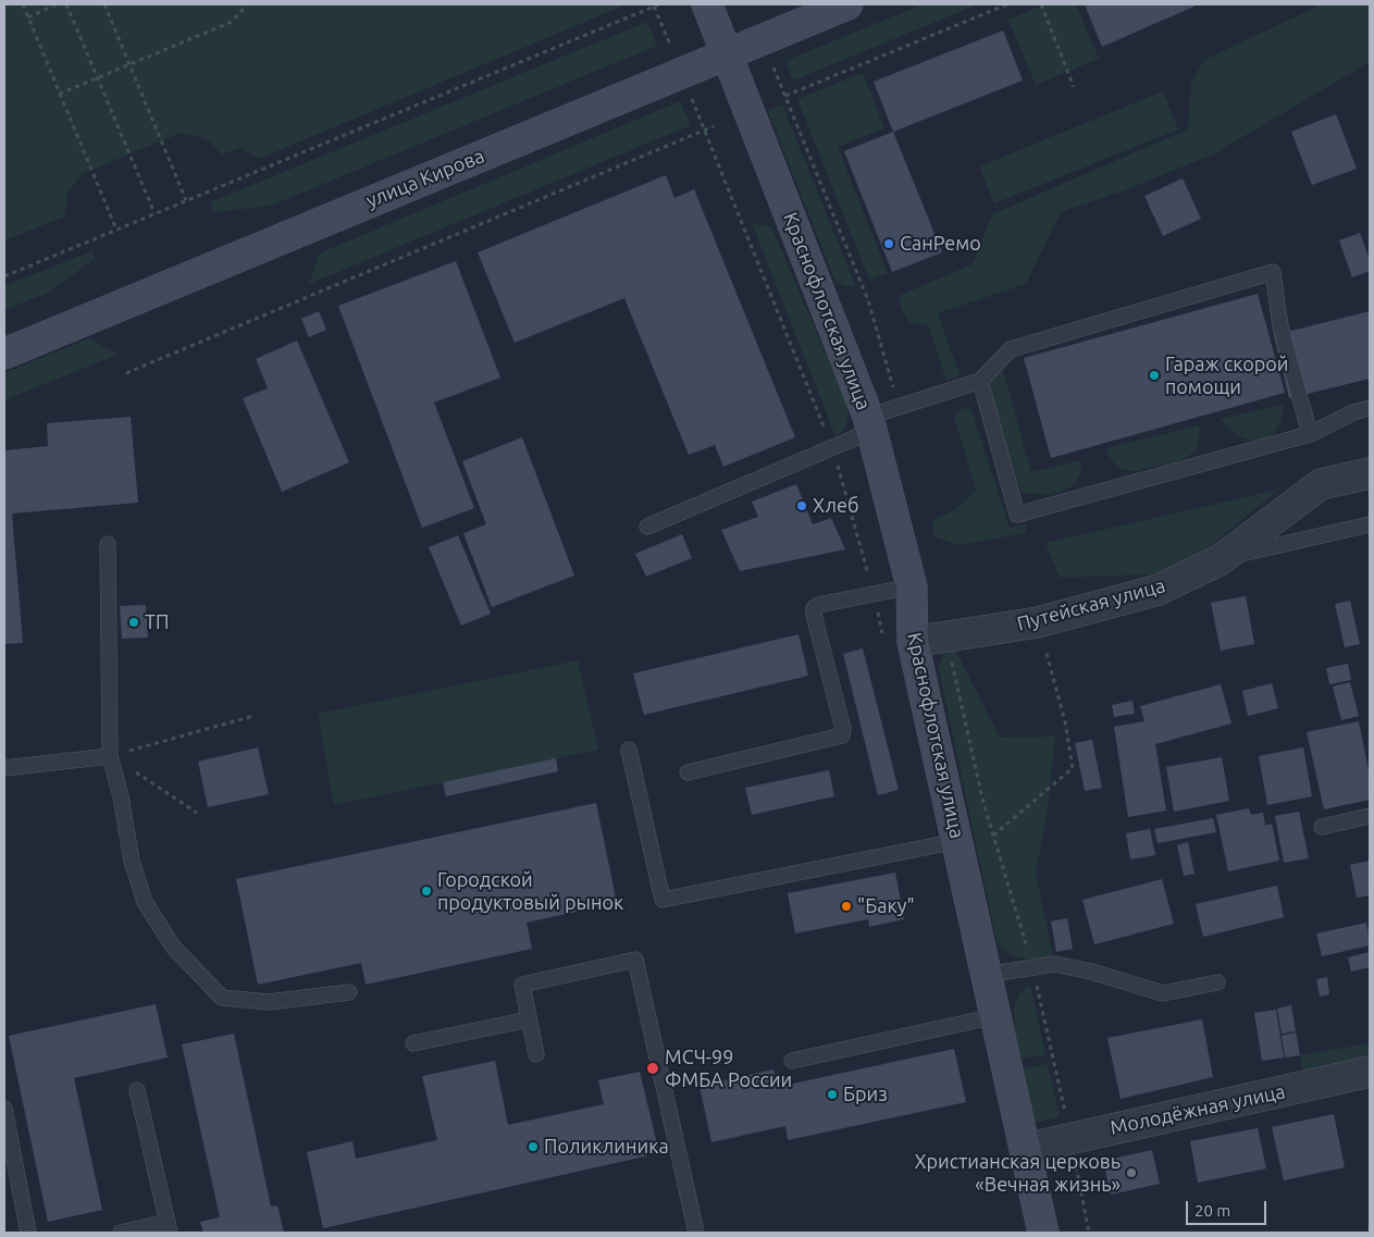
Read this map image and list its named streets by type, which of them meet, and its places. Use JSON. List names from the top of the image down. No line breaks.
{"streets":{"street":["улица Кирова","Краснофлотская улица","Путейская улица","Молодёжная улица"]},"crossings":[["улица Кирова","Краснофлотская улица"],["Краснофлотская улица","Путейская улица"],["Краснофлотская улица","Молодёжная улица"]],"places":["СанРемо","Гараж скорой помощи","Хлеб","ТП","Городской продуктовый рынок","\"Баку\"","МСЧ-99 ФМБА России","Бриз","Поликлиника","Христианская церковь «Вечная жизнь»"],"scale_bar":"20 m"}
